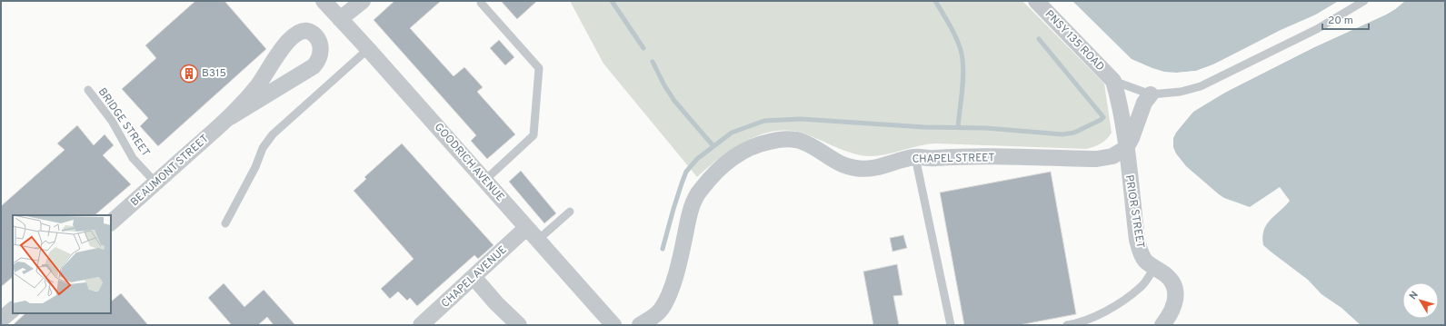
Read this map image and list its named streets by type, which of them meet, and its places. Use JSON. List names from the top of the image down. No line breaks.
{"streets":{"street":["PNSY 135 ROAD","CHAPEL STREET","GOODRICH AVENUE","BEAUMONT STREET","PRIOR STREET","CHAPEL AVENUE"],"lane":["BRIDGE STREET"]},"crossings":[["PNSY 135 ROAD","PRIOR STREET"],["BRIDGE STREET","BEAUMONT STREET"],["CHAPEL STREET","PRIOR STREET"],["GOODRICH AVENUE","CHAPEL AVENUE"]],"places":{"building":["B315"]},"scale_bar":"20 m","north":"top left"}
